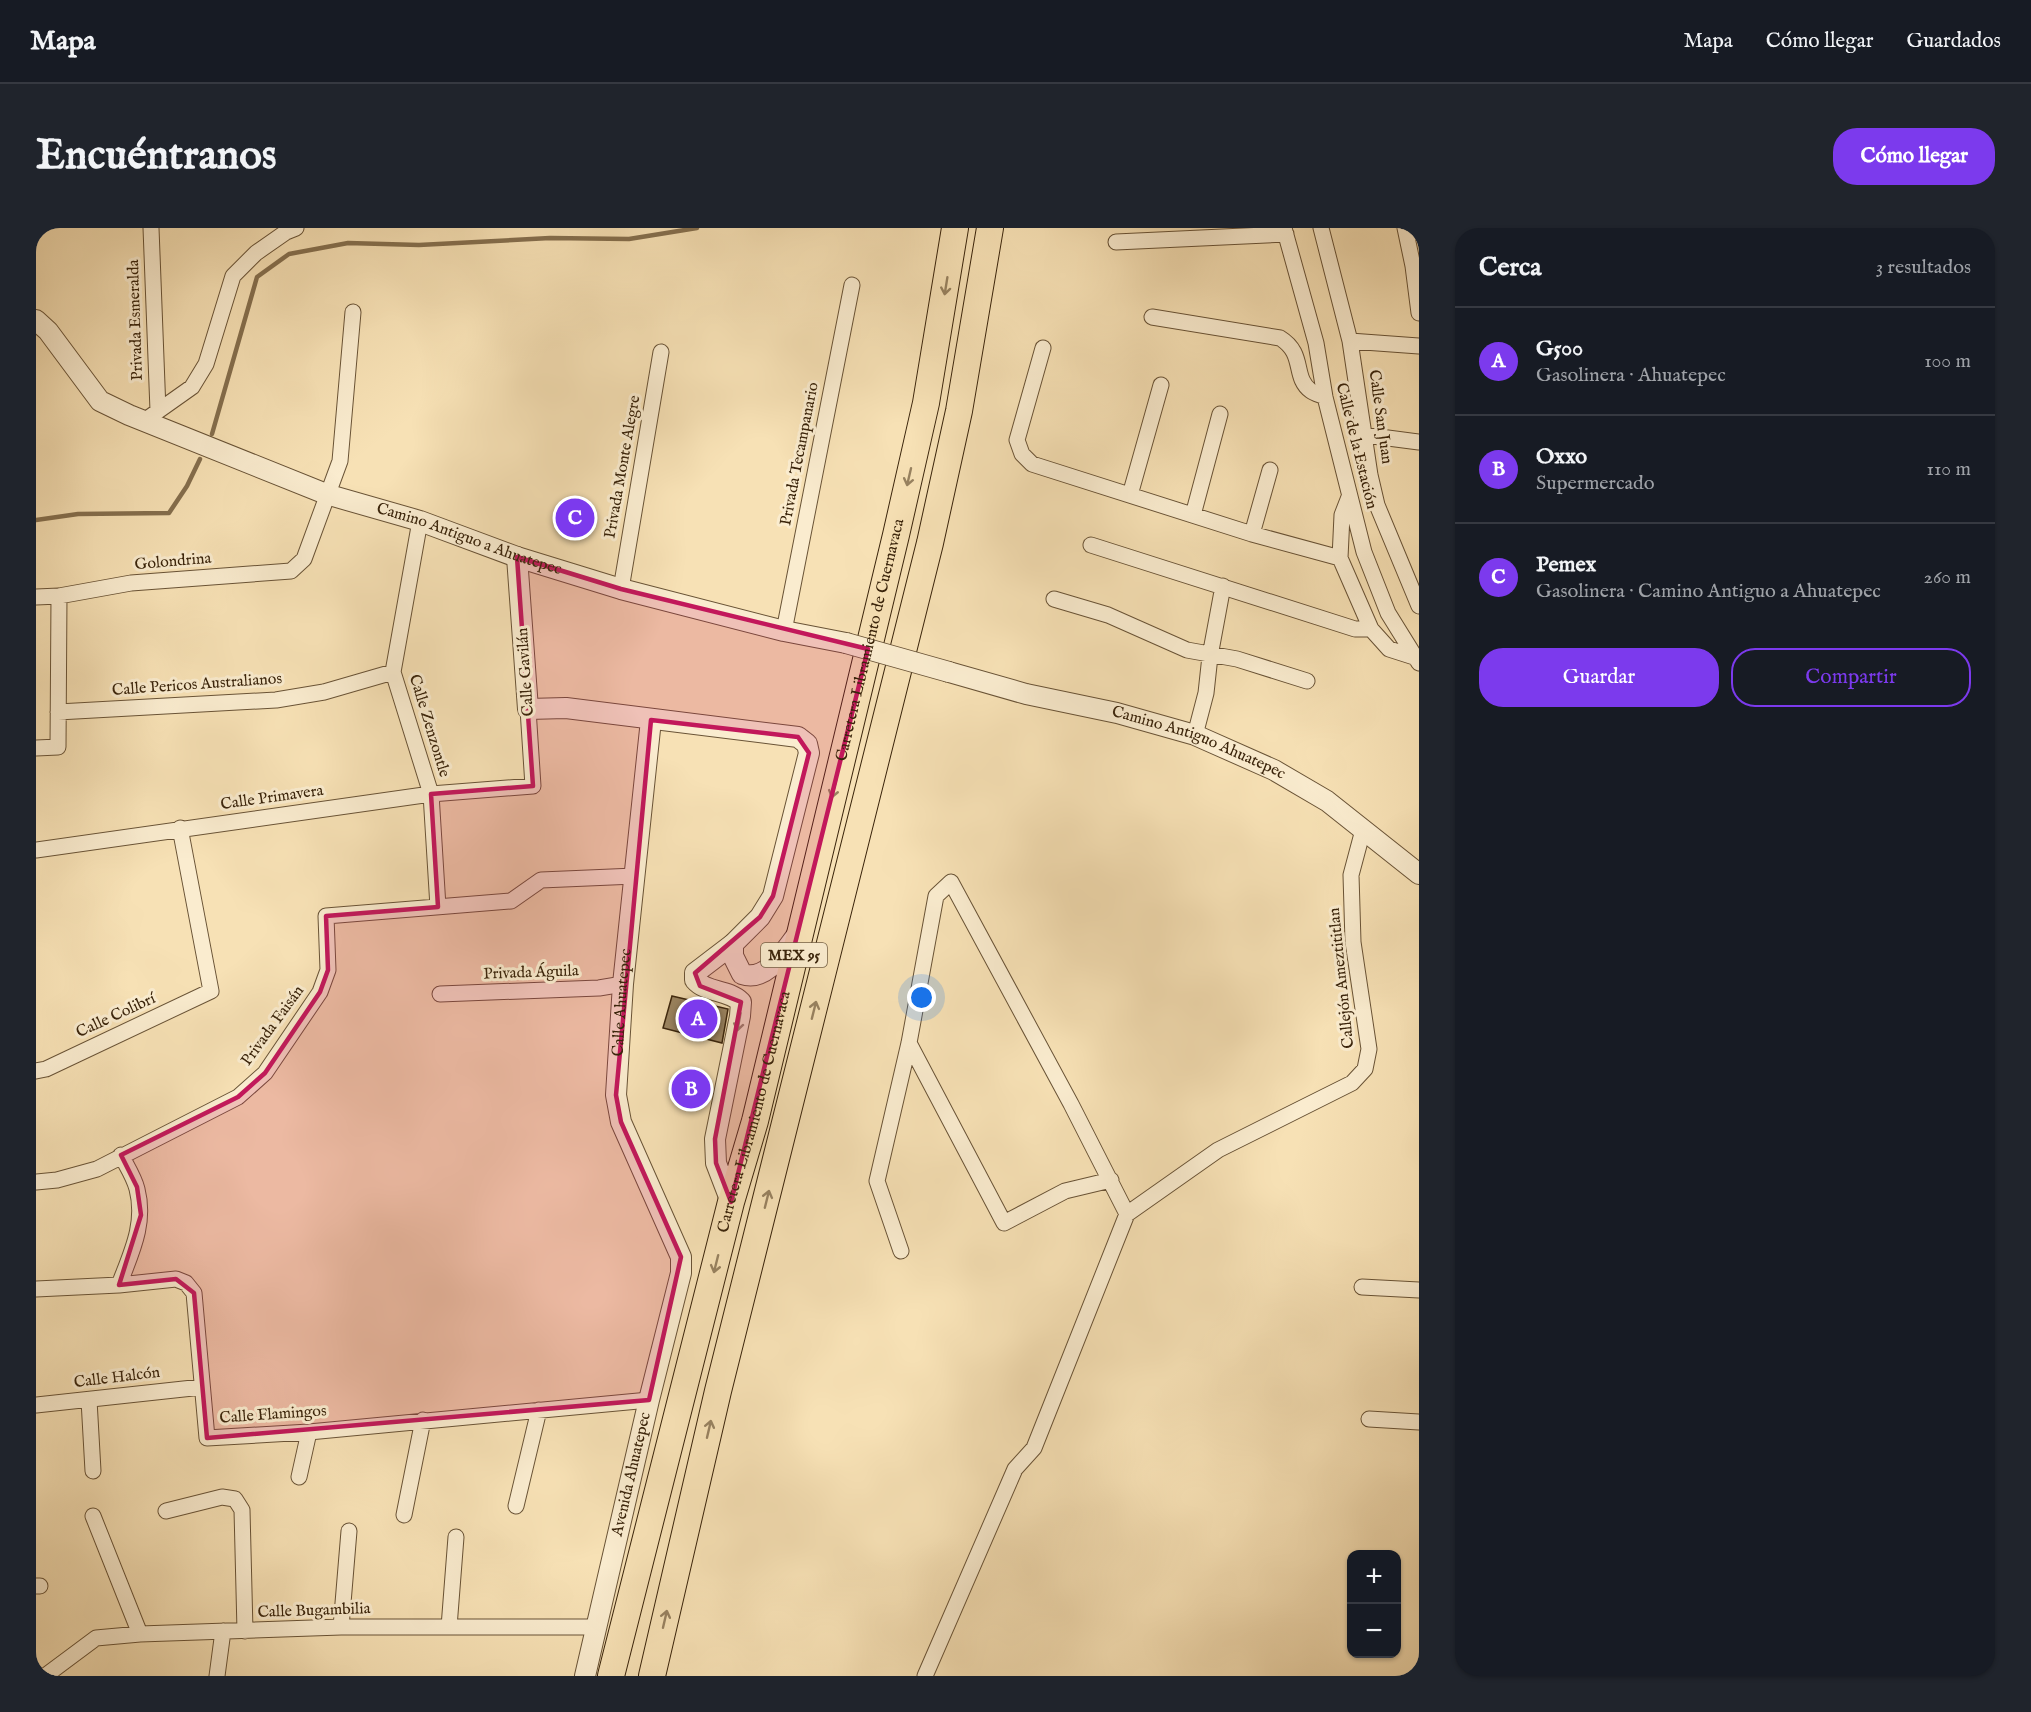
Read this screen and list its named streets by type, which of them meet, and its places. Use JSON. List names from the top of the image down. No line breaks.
{"streets":{"highway":["Carretera Libramiento de Cuernavaca","MEX 95"],"street":["Privada Esmeralda","Calle San Juan","Calle de la Estación","Privada Tecampanario","Privada Monte Alegre","Camino Antiguo a Ahuatepec","Golondrina","Calle Gavilán","Calle Pericos Australianos","Calle Zenzontle","Camino Antiguo Ahuatepec","Calle Primavera","Privada Águila","Callejón Ameztititlan","Calle Ahuatepec","Calle Colibrí","Privada Faisán","Calle Halcón","Calle Flamingos","Avenida Ahuatepec","Calle Bugambilia"]},"crossings":[["Privada Esmeralda","Camino Antiguo a Ahuatepec"],["Privada Tecampanario","Camino Antiguo a Ahuatepec"],["Privada Monte Alegre","Camino Antiguo a Ahuatepec"],["Camino Antiguo a Ahuatepec","Golondrina"],["Camino Antiguo a Ahuatepec","Calle Gavilán"],["Camino Antiguo a Ahuatepec","Calle Zenzontle"],["Camino Antiguo a Ahuatepec","Camino Antiguo Ahuatepec"],["Calle Gavilán","Calle Primavera"],["Calle Pericos Australianos","Calle Zenzontle"],["Calle Zenzontle","Calle Primavera"],["Calle Zenzontle","Privada Faisán"],["Camino Antiguo Ahuatepec","Callejón Ameztititlan"],["Calle Primavera","Calle Colibrí"],["Privada Águila","Calle Ahuatepec"],["Calle Ahuatepec","Avenida Ahuatepec"],["Calle Halcón","Calle Flamingos"],["Calle Flamingos","Avenida Ahuatepec"],["Avenida Ahuatepec","Calle Bugambilia"]],"page":{"header":"Mapa","nav":["Mapa","Cómo llegar","Guardados"],"buttons":["Cómo llegar",["Guardar","Compartir"]],"title":"Encuéntranos","heading":["Cerca","3 resultados"],"list":[{"mark":"A","name":"G500","note":"Gasolinera · Ahuatepec","value":"100 m"},{"mark":"B","name":"Oxxo","note":"Supermercado","value":"110 m"},{"mark":"C","name":"Pemex","note":"Gasolinera · Camino Antiguo a Ahuatepec","value":"260 m"}],"pins":["C","A","B"],"map_buttons":["+","−"]}}
